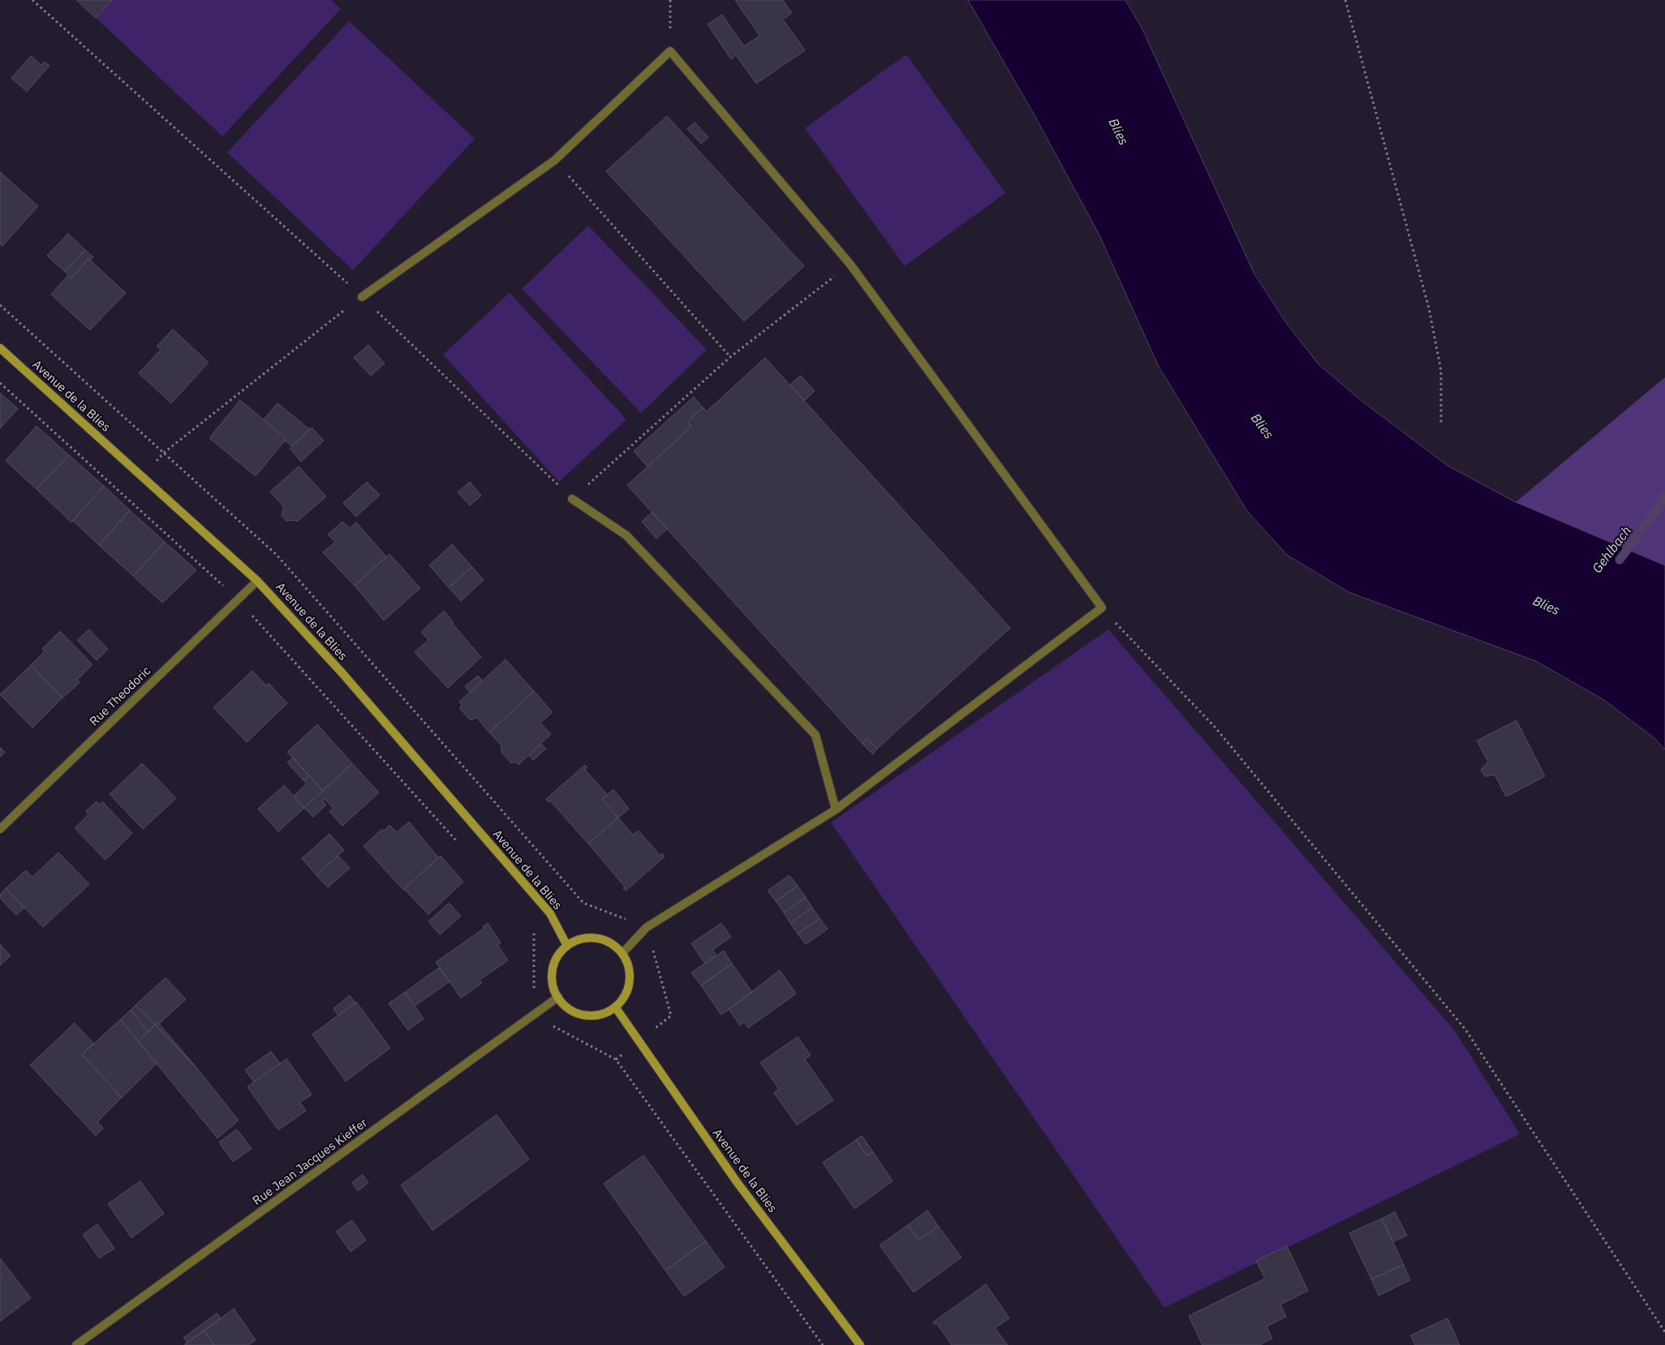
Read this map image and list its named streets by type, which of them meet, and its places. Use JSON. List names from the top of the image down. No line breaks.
{"streets":{"main road":["Avenue de la Blies"],"street":["Rue Theodoric","Rue Jean Jacques Kieffer"]},"crossings":[["Avenue de la Blies","Rue Theodoric"],["Avenue de la Blies","Rue Jean Jacques Kieffer"]],"water":["Blies","Gehlbach"]}
